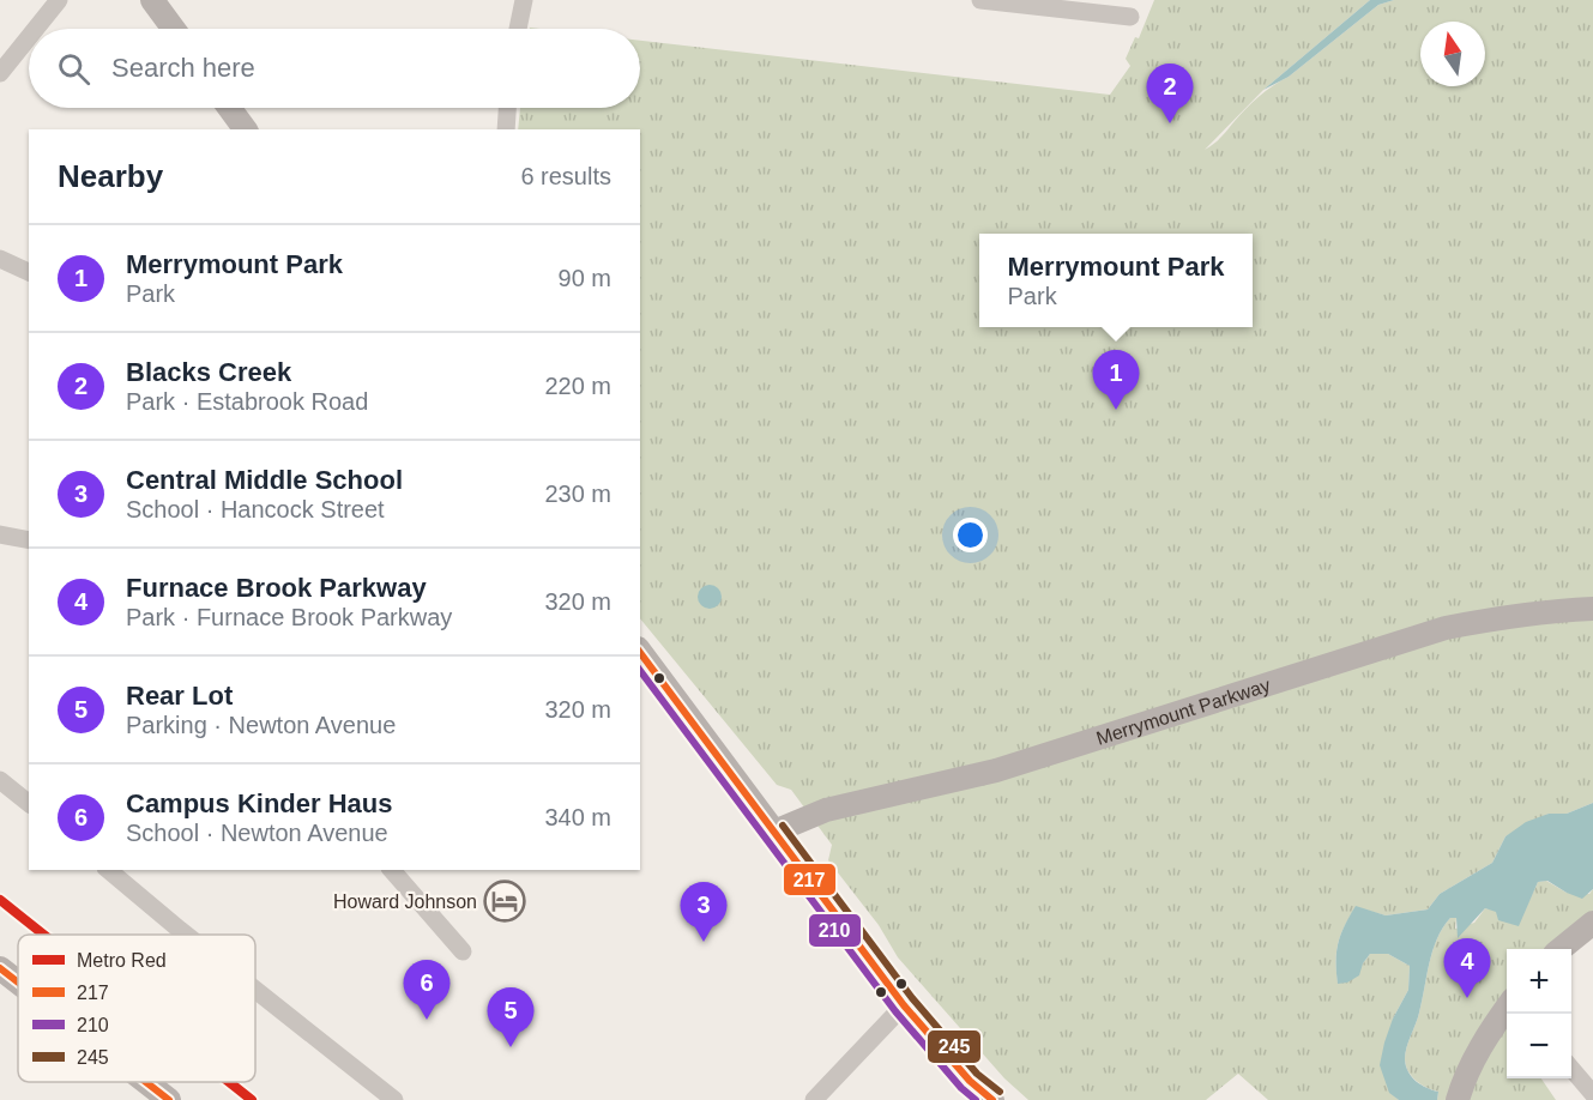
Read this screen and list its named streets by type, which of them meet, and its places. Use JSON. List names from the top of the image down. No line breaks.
{"streets":{"main road":["Merrymount Parkway"]},"places":{"hotel":["Howard Johnson"]},"lines":["transit line 217","transit line 210","transit line 245","metro line Red"],"legend":["Metro Red","217","210","245"],"north":"top","page":{"search":"Search here","pins":["2","1","3","4","6","5"],"heading":["Nearby","6 results"],"list":[{"mark":"1","name":"Merrymount Park","note":"Park","value":"90 m"},{"mark":"2","name":"Blacks Creek","note":"Park · Estabrook Road","value":"220 m"},{"mark":"3","name":"Central Middle School","note":"School · Hancock Street","value":"230 m"},{"mark":"4","name":"Furnace Brook Parkway","note":"Park · Furnace Brook Parkway","value":"320 m"},{"mark":"5","name":"Rear Lot","note":"Parking · Newton Avenue","value":"320 m"},{"mark":"6","name":"Campus Kinder Haus","note":"School · Newton Avenue","value":"340 m"}],"popup":["Merrymount Park","Park"],"map_buttons":["+","−"]}}
